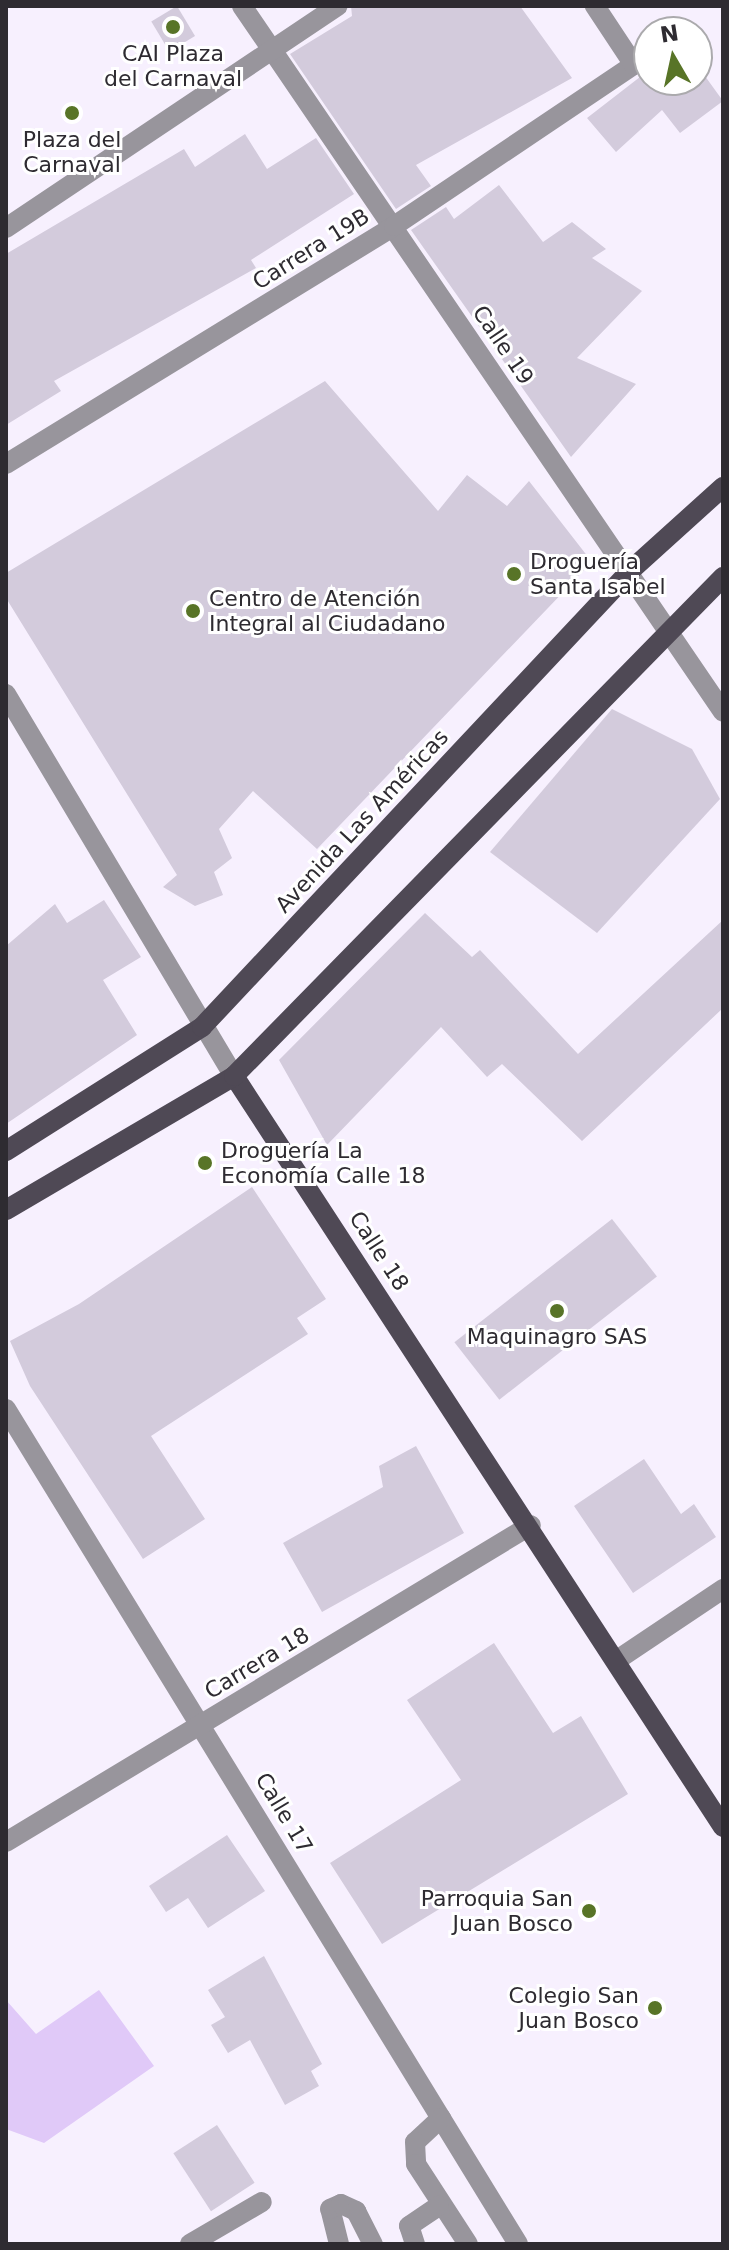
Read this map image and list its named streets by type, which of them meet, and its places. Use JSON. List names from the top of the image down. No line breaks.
{"streets":{"main road":["Avenida Las Américas","Calle 18"],"street":["Carrera 19B","Calle 19","Carrera 18","Calle 17"]},"crossings":[["Carrera 19B","Calle 19"],["Calle 19","Avenida Las Américas"],["Avenida Las Américas","Calle 18"],["Calle 18","Carrera 18"],["Carrera 18","Calle 17"]],"places":["CAI Plaza del Carnaval","Plaza del Carnaval","Droguería Santa Isabel","Centro de Atención Integral al Ciudadano","Droguería La Economía Calle 18","Maquinagro SAS","Parroquia San Juan Bosco","Colegio San Juan Bosco"],"north":"top"}
